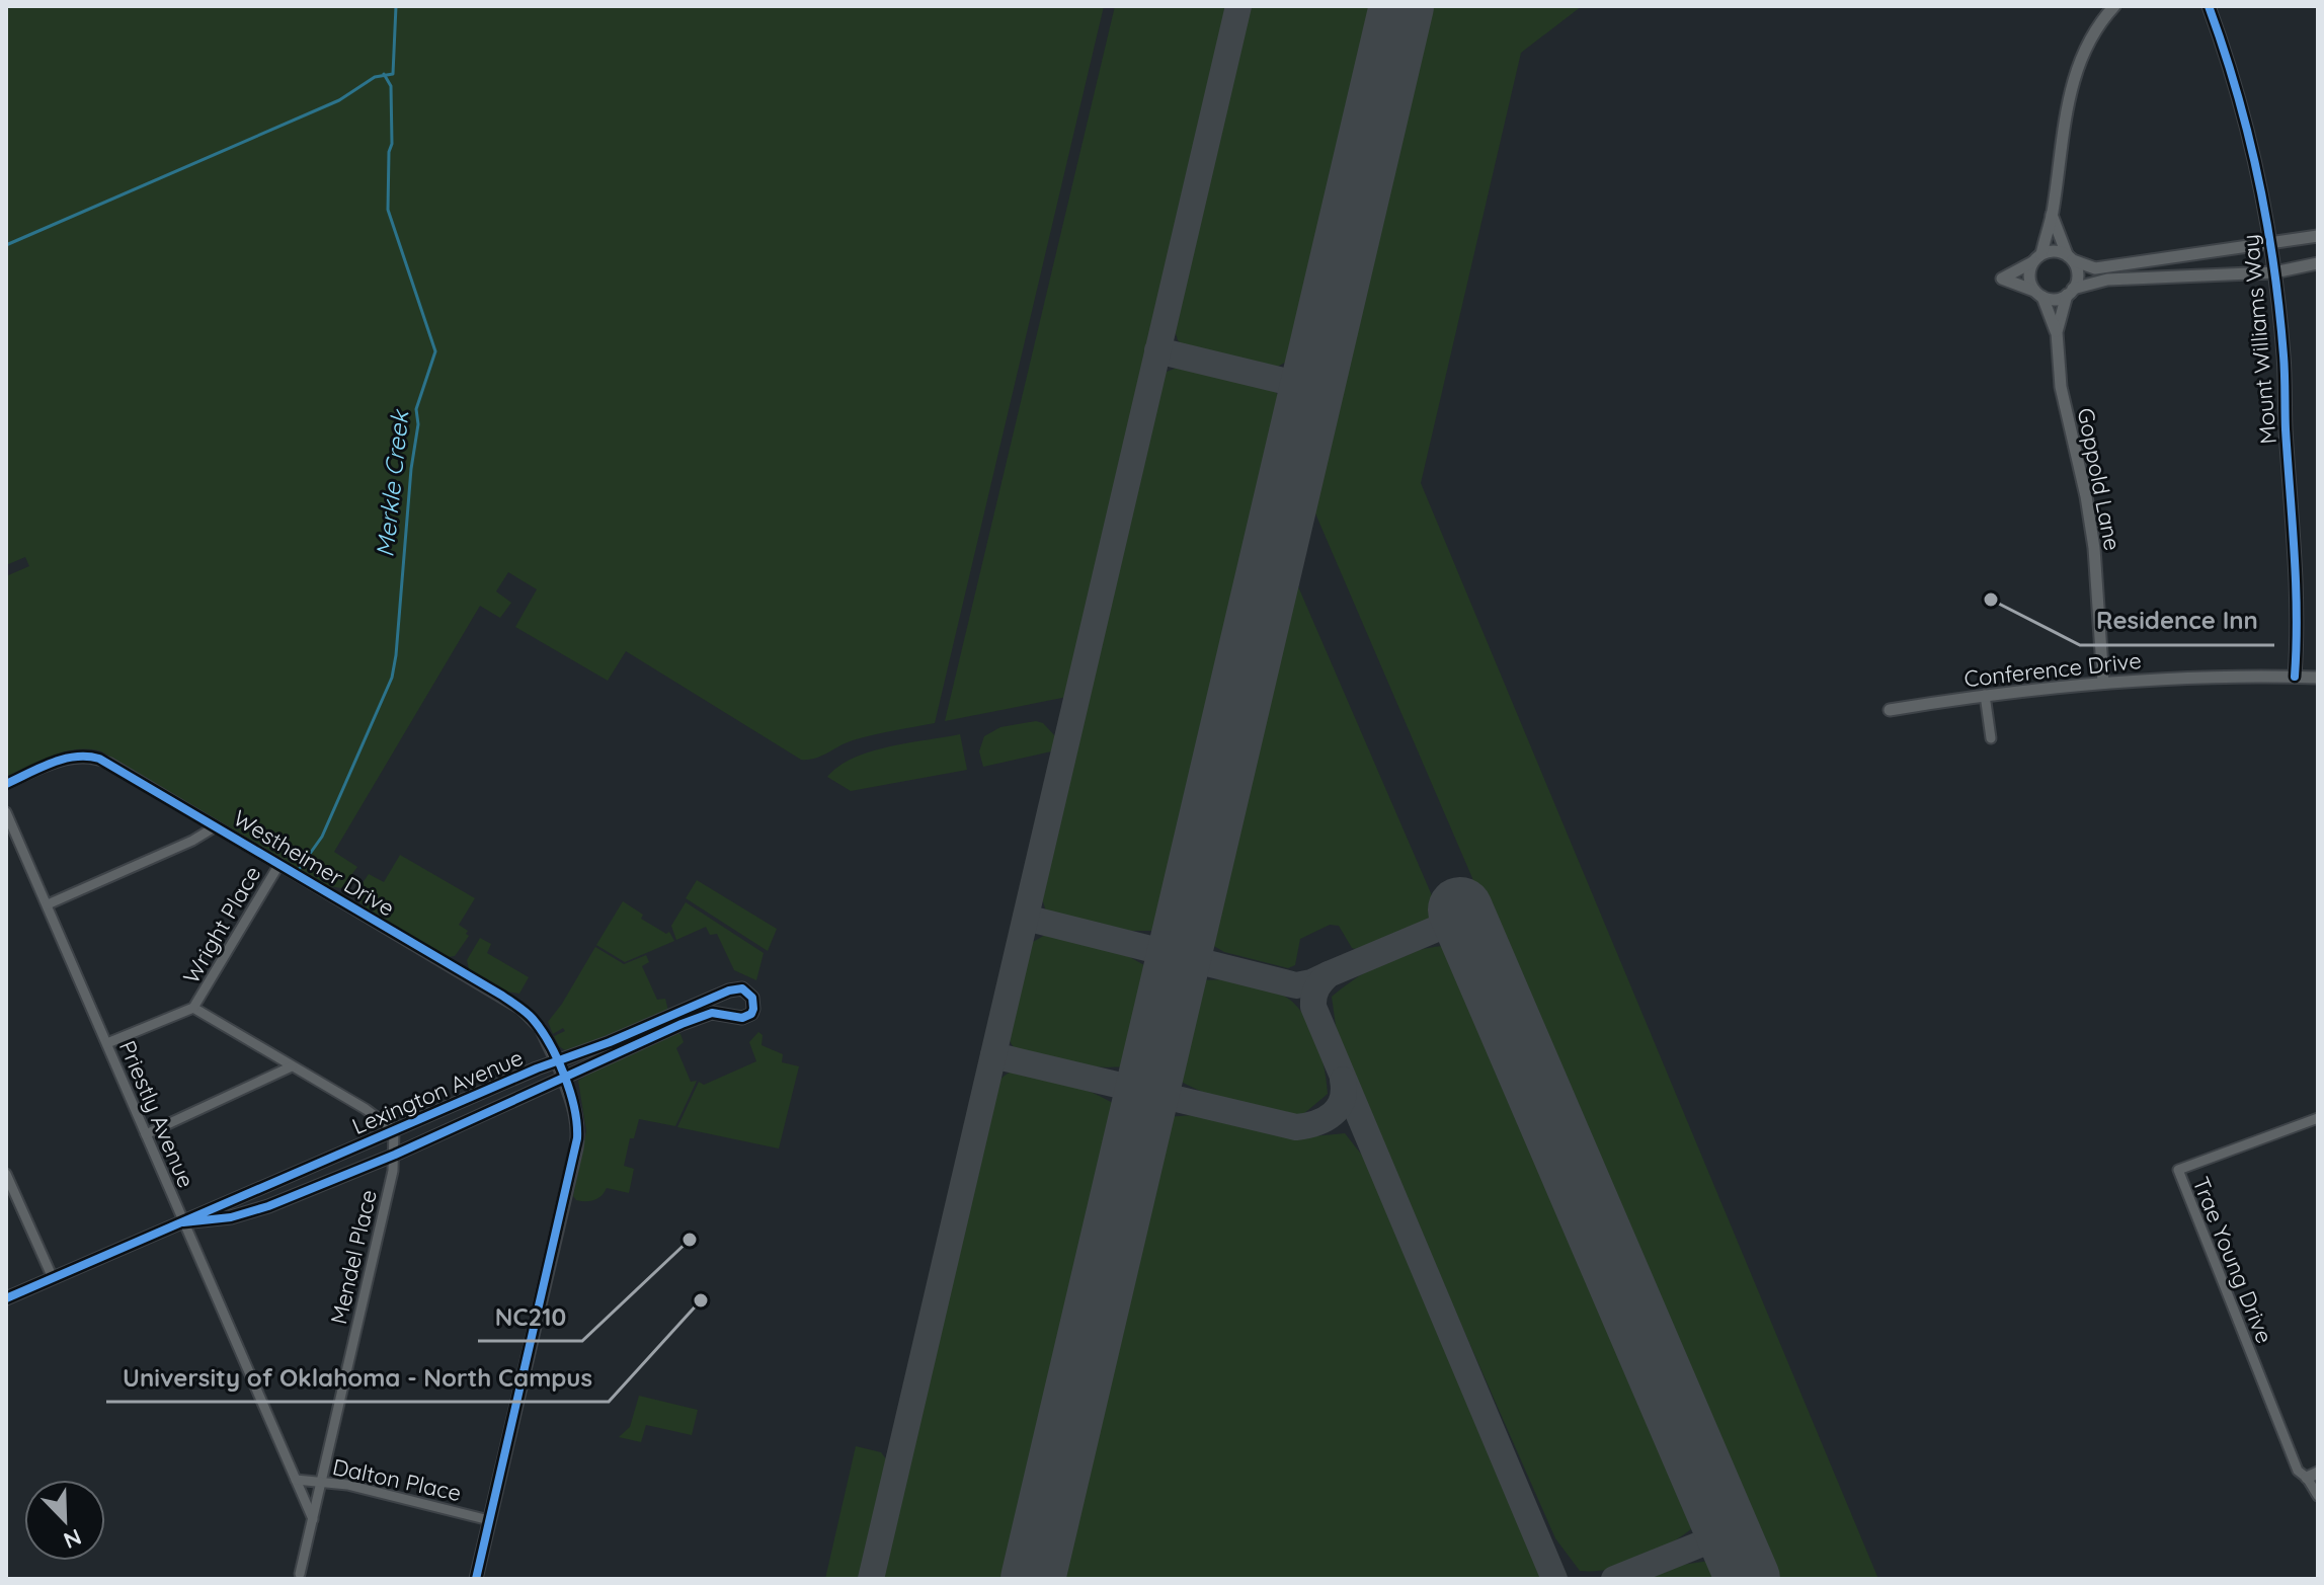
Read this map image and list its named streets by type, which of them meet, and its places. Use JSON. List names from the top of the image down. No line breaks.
{"streets":{"street":["Mount Williams Way","Goppold Lane","Conference Drive","Westheimer Drive","Wright Place","Lexington Avenue","Priestly Avenue","Mendel Place","Trae Young Drive","Dalton Place"]},"crossings":[["Mount Williams Way","Conference Drive"],["Goppold Lane","Conference Drive"],["Westheimer Drive","Wright Place"],["Westheimer Drive","Lexington Avenue"],["Wright Place","Priestly Avenue"],["Lexington Avenue","Priestly Avenue"],["Lexington Avenue","Mendel Place"],["Priestly Avenue","Mendel Place"],["Priestly Avenue","Dalton Place"],["Mendel Place","Dalton Place"]],"water":["Merkle Creek"],"places":["Residence Inn","NC210","University of Oklahoma - North Campus"],"north":"bottom right"}
